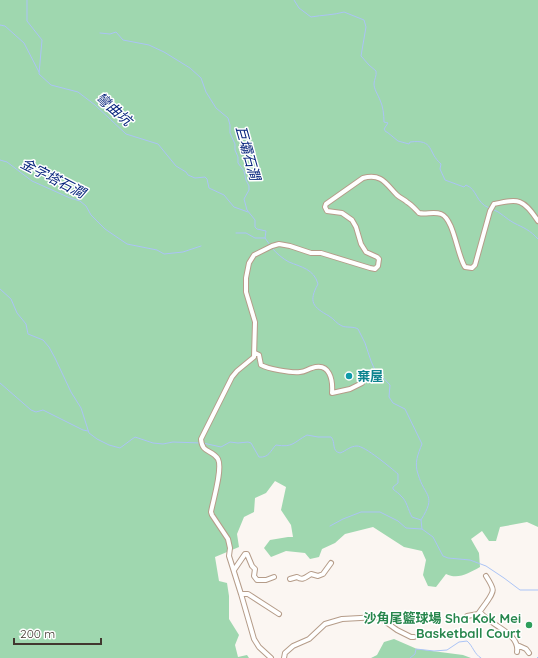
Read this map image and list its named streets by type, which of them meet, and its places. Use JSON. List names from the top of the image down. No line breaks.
{"water":["彎曲坑","巨壩石澗","金字塔石澗"],"places":["棄屋","沙角尾籃球場 Sha Kok Mei Basketball Court"],"scale_bar":"200 m"}
